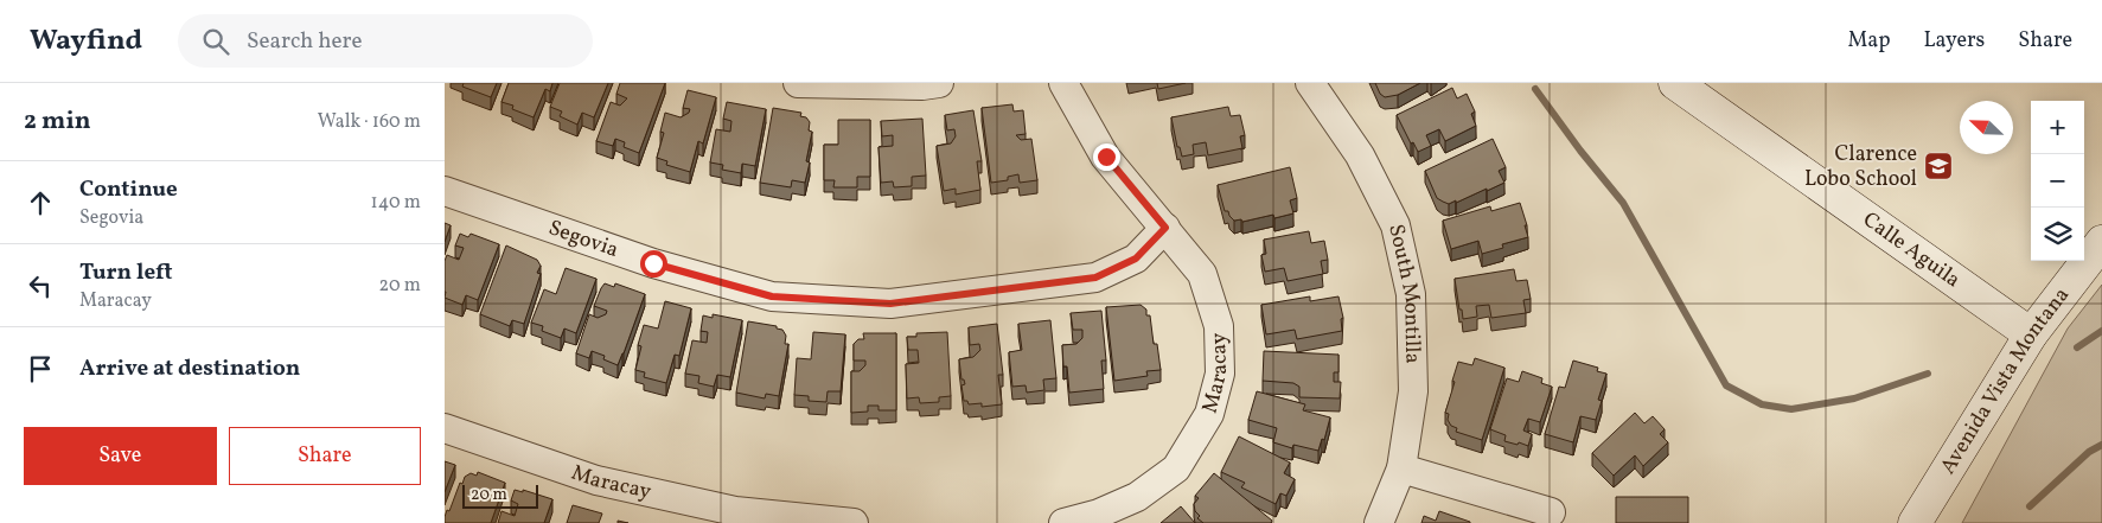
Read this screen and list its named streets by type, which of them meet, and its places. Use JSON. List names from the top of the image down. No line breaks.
{"streets":{"street":["Segovia","Calle Aguila","South Montilla","Maracay","Avenida Vista Montana"]},"crossings":[["Segovia","Maracay"],["Calle Aguila","Avenida Vista Montana"]],"places":{"school or university":["Clarence Lobo School"]},"scale_bar":"20 m","north":"top left","page":{"header":"Wayfind","search":"Search here","nav":["Map","Layers","Share"],"heading":["2 min","Walk · 160 m"],"map_buttons":["+","−"],"list":[["Continue","Segovia","140 m"],["Turn left","Maracay","20 m"],"Arrive at destination"],"buttons":["Save","Share"],"scale":"20 m"}}
